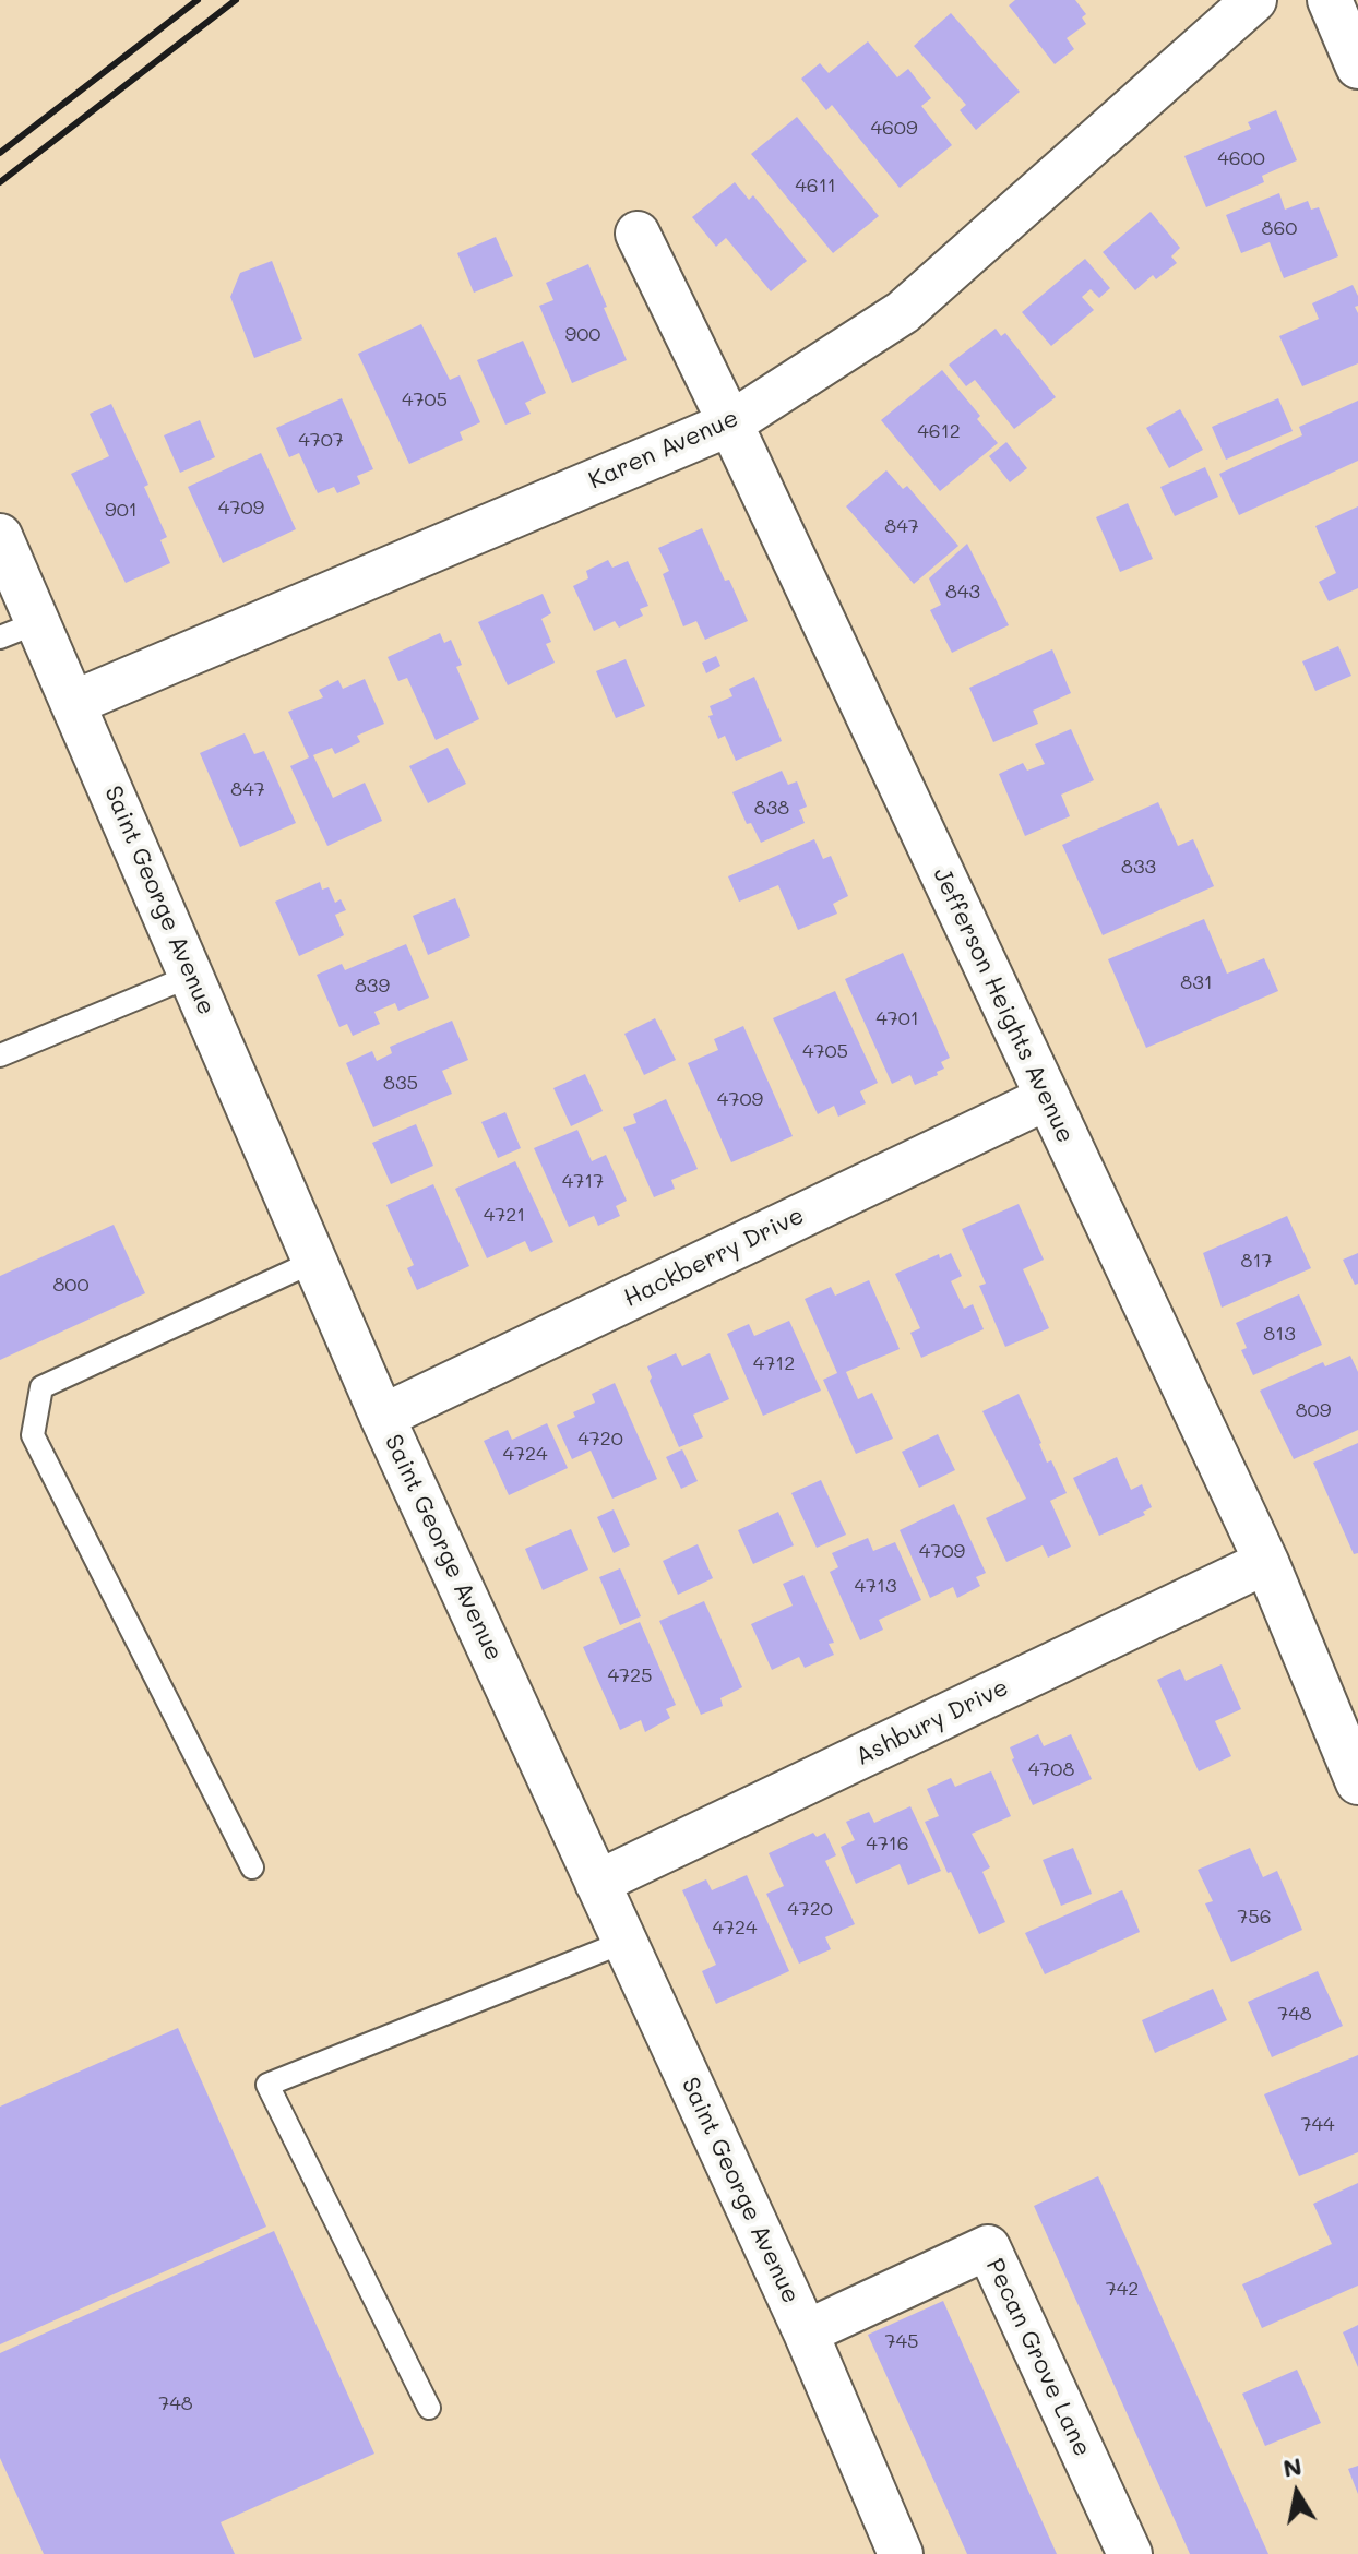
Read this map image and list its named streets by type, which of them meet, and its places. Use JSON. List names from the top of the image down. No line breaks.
{"streets":{"street":["Karen Avenue","Saint George Avenue","Jefferson Heights Avenue","Hackberry Drive","Ashbury Drive","Pecan Grove Lane"]},"crossings":[["Karen Avenue","Saint George Avenue"],["Karen Avenue","Jefferson Heights Avenue"],["Saint George Avenue","Hackberry Drive"],["Saint George Avenue","Ashbury Drive"],["Saint George Avenue","Pecan Grove Lane"],["Jefferson Heights Avenue","Hackberry Drive"],["Jefferson Heights Avenue","Ashbury Drive"]],"house_numbers":["4609","4600","4611","860","900","4705","4612","4707","4709","901","847","843","847","838","833","831","839","4701","4705","835","4709","4717","4721","817","800","813","4712","809","4720","4724","4709","4713","4725","4708","4716","4720","756","4724","748","744","742","745","748"],"north":"top"}
